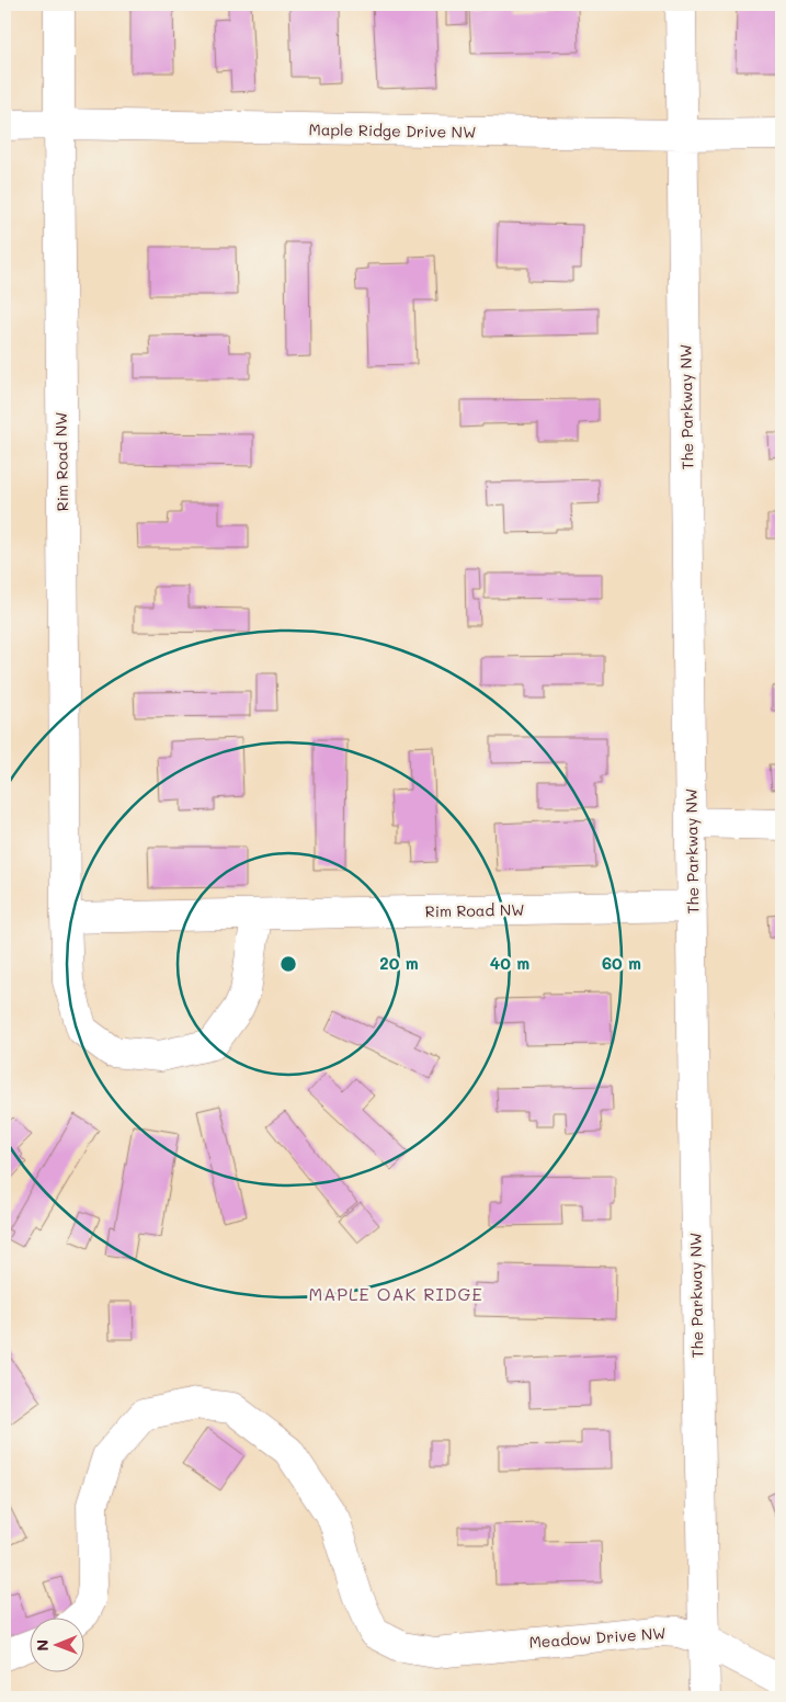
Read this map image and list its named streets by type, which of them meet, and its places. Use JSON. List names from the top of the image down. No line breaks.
{"streets":{"street":["Maple Ridge Drive NW","The Parkway NW","Rim Road NW","Meadow Drive NW"]},"crossings":[["Maple Ridge Drive NW","The Parkway NW"],["Maple Ridge Drive NW","Rim Road NW"],["The Parkway NW","Rim Road NW"],["The Parkway NW","Meadow Drive NW"]],"districts":["MAPLE OAK RIDGE"],"north":"left","rings":["20 m","40 m","60 m"]}
